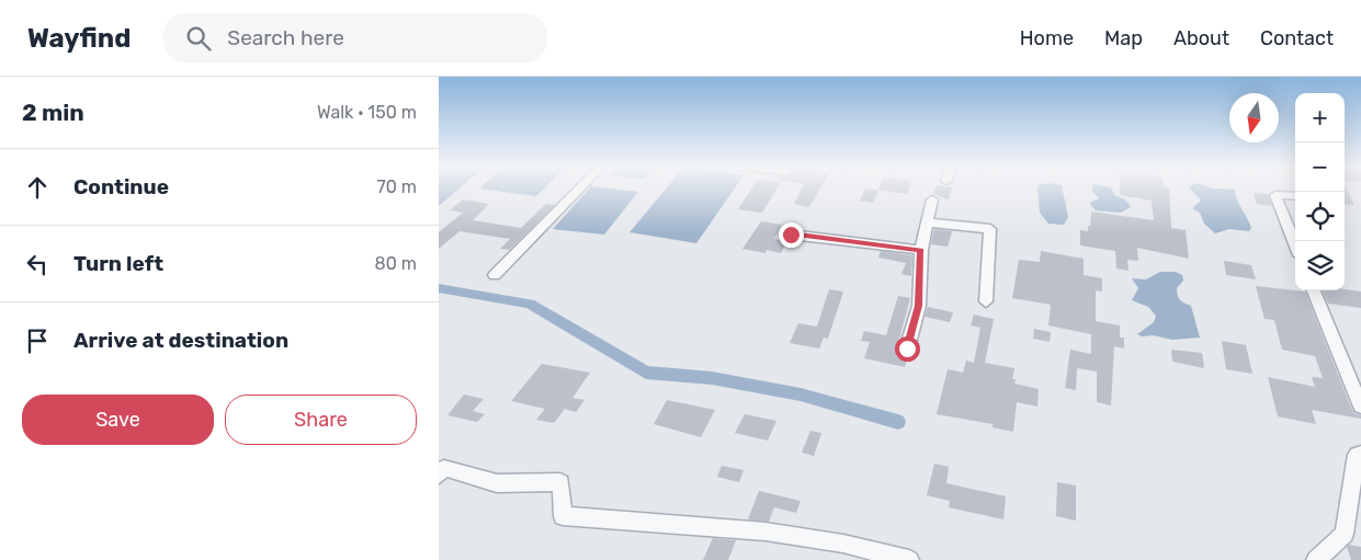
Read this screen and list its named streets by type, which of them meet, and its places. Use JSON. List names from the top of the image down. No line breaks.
{"north":"bottom","page":{"header":"Wayfind","search":"Search here","nav":["Home","Map","About","Contact"],"heading":["2 min","Walk · 150 m"],"map_buttons":["+","−"],"list":[["Continue","70 m"],["Turn left","80 m"],"Arrive at destination"],"buttons":["Save","Share"]}}
